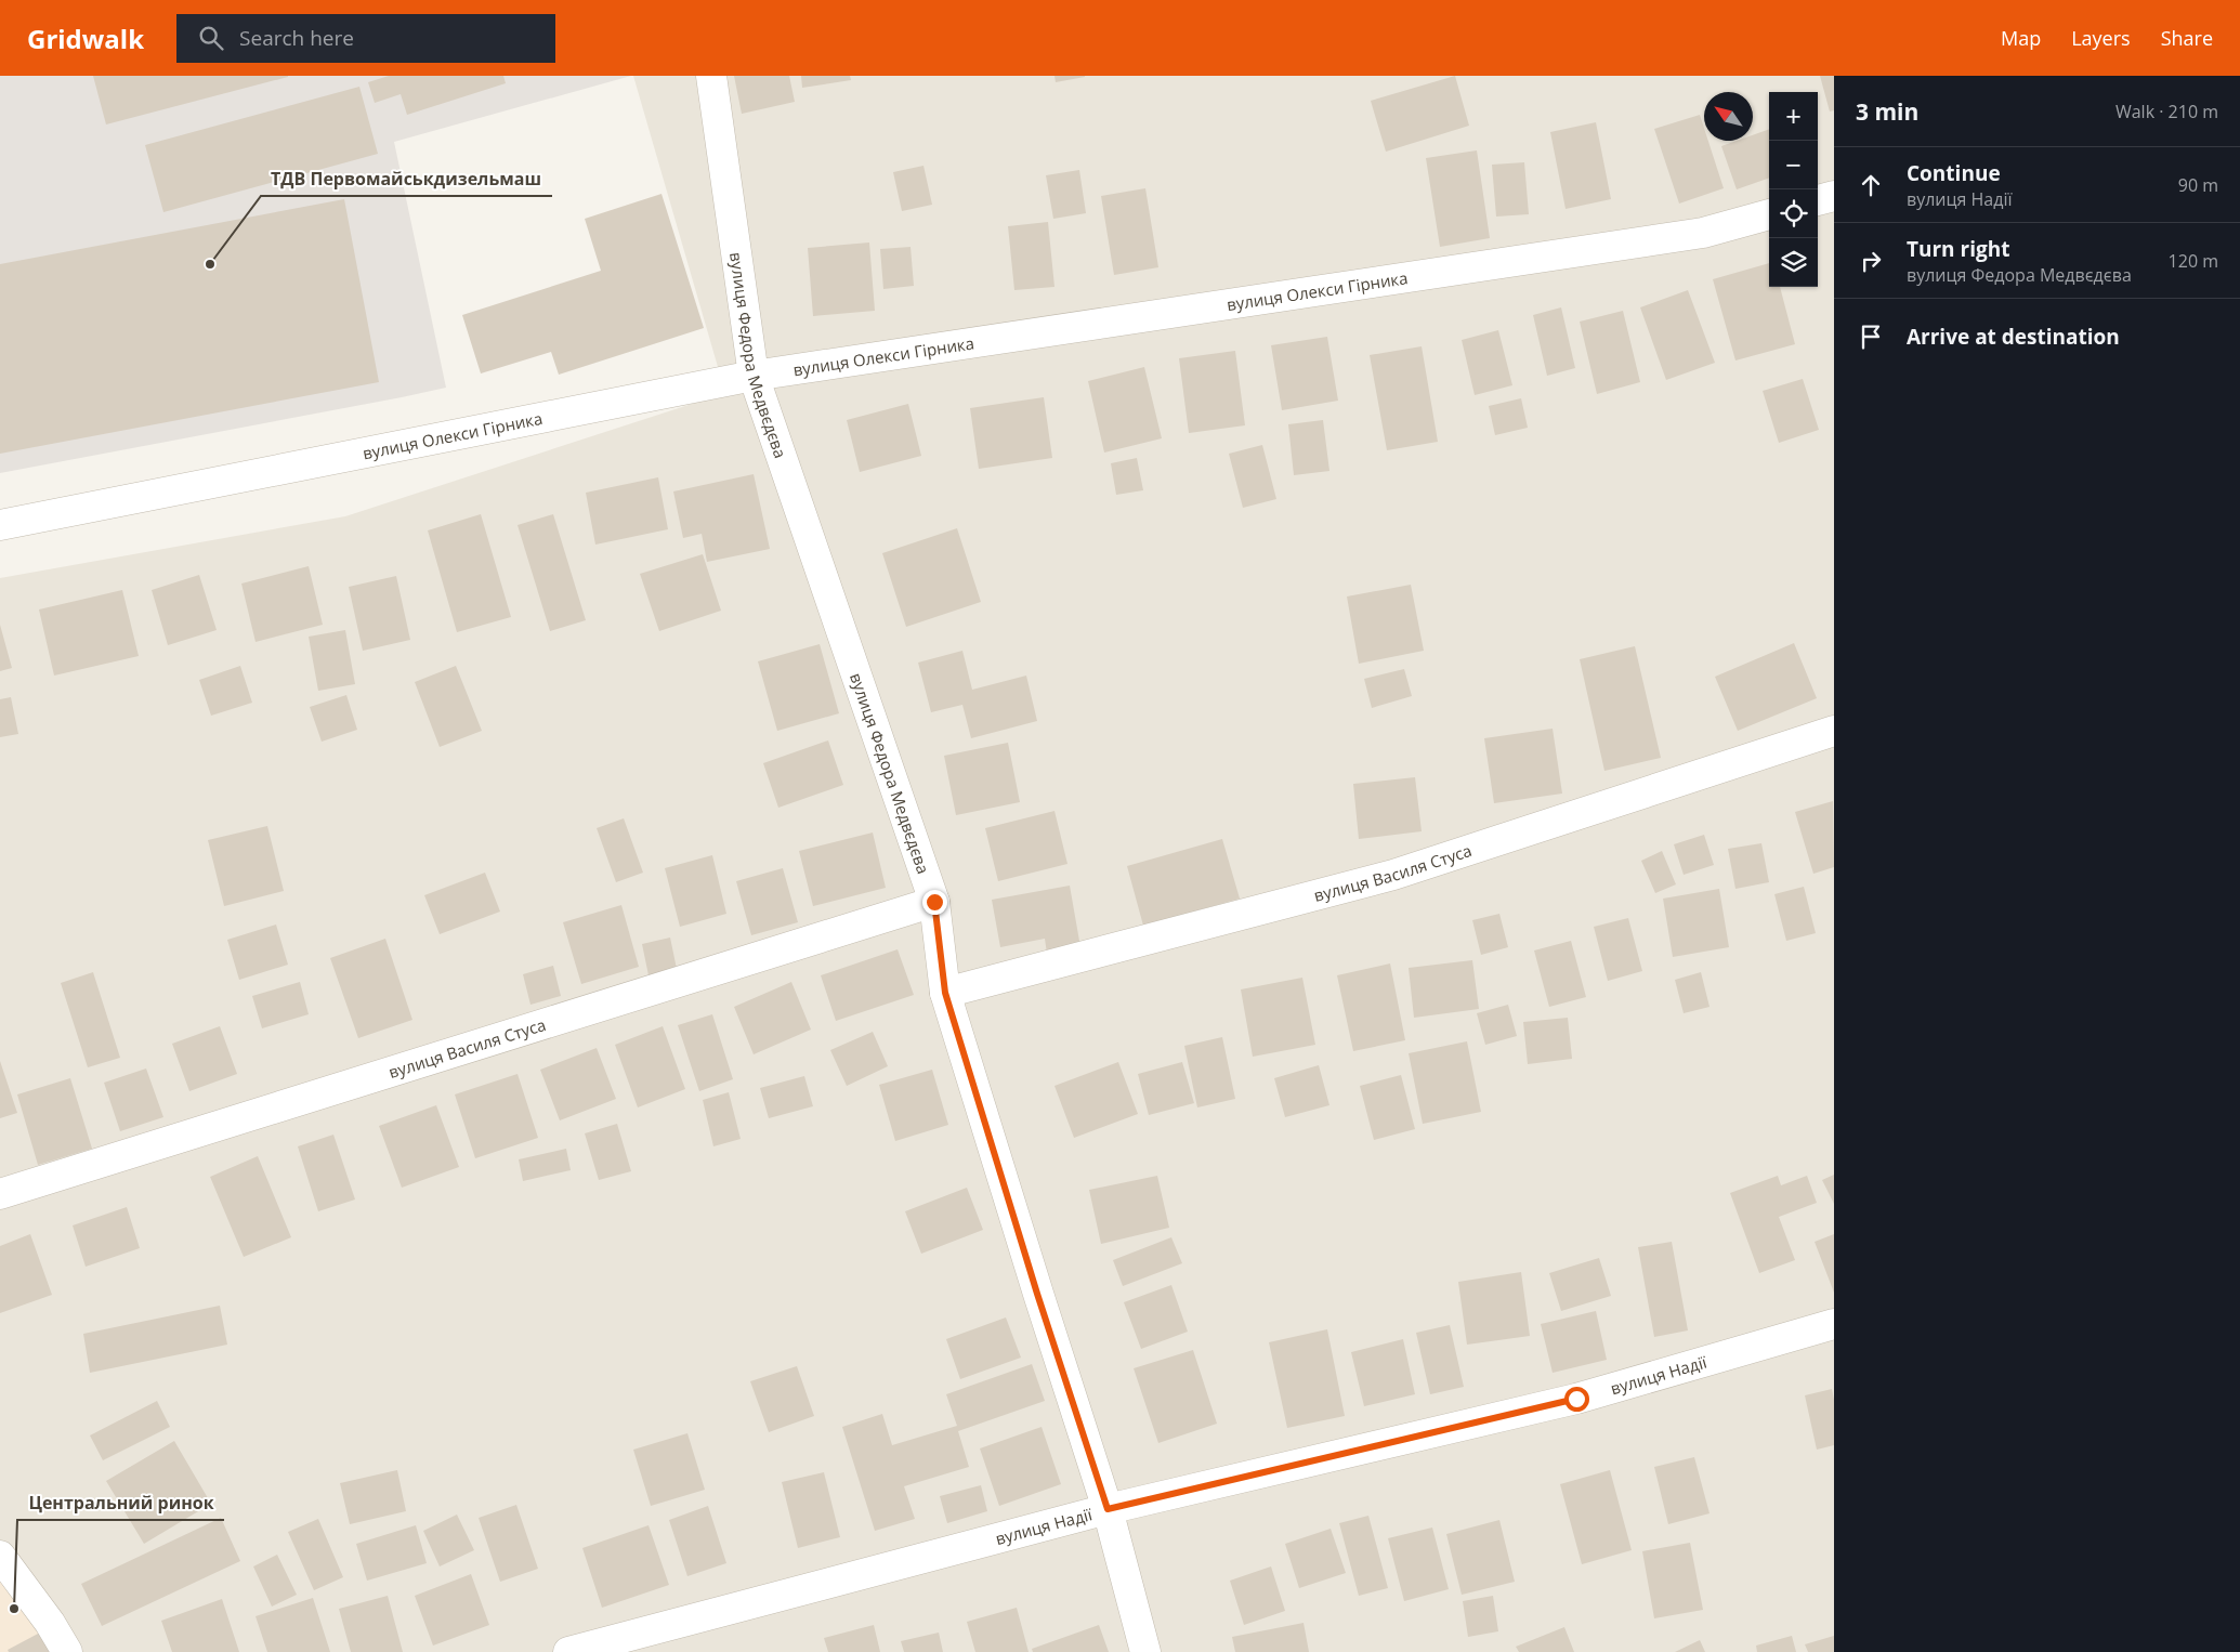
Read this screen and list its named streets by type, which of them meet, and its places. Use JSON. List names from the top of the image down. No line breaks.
{"streets":{"street":["вулиця Олекси Гірника","вулиця Федора Медвєдєва","вулиця Василя Стуса","вулиця Надії"]},"crossings":[["вулиця Олекси Гірника","вулиця Федора Медвєдєва"],["вулиця Федора Медвєдєва","вулиця Василя Стуса"],["вулиця Федора Медвєдєва","вулиця Надії"]],"places":["ТДВ Первомайськдизельмаш","Центральний ринок"],"north":"top left","page":{"header":"Gridwalk","search":"Search here","nav":["Map","Layers","Share"],"heading":["3 min","Walk · 210 m"],"map_buttons":["+","−"],"list":[["Continue","вулиця Надії","90 m"],["Turn right","вулиця Федора Медвєдєва","120 m"],"Arrive at destination"]}}
